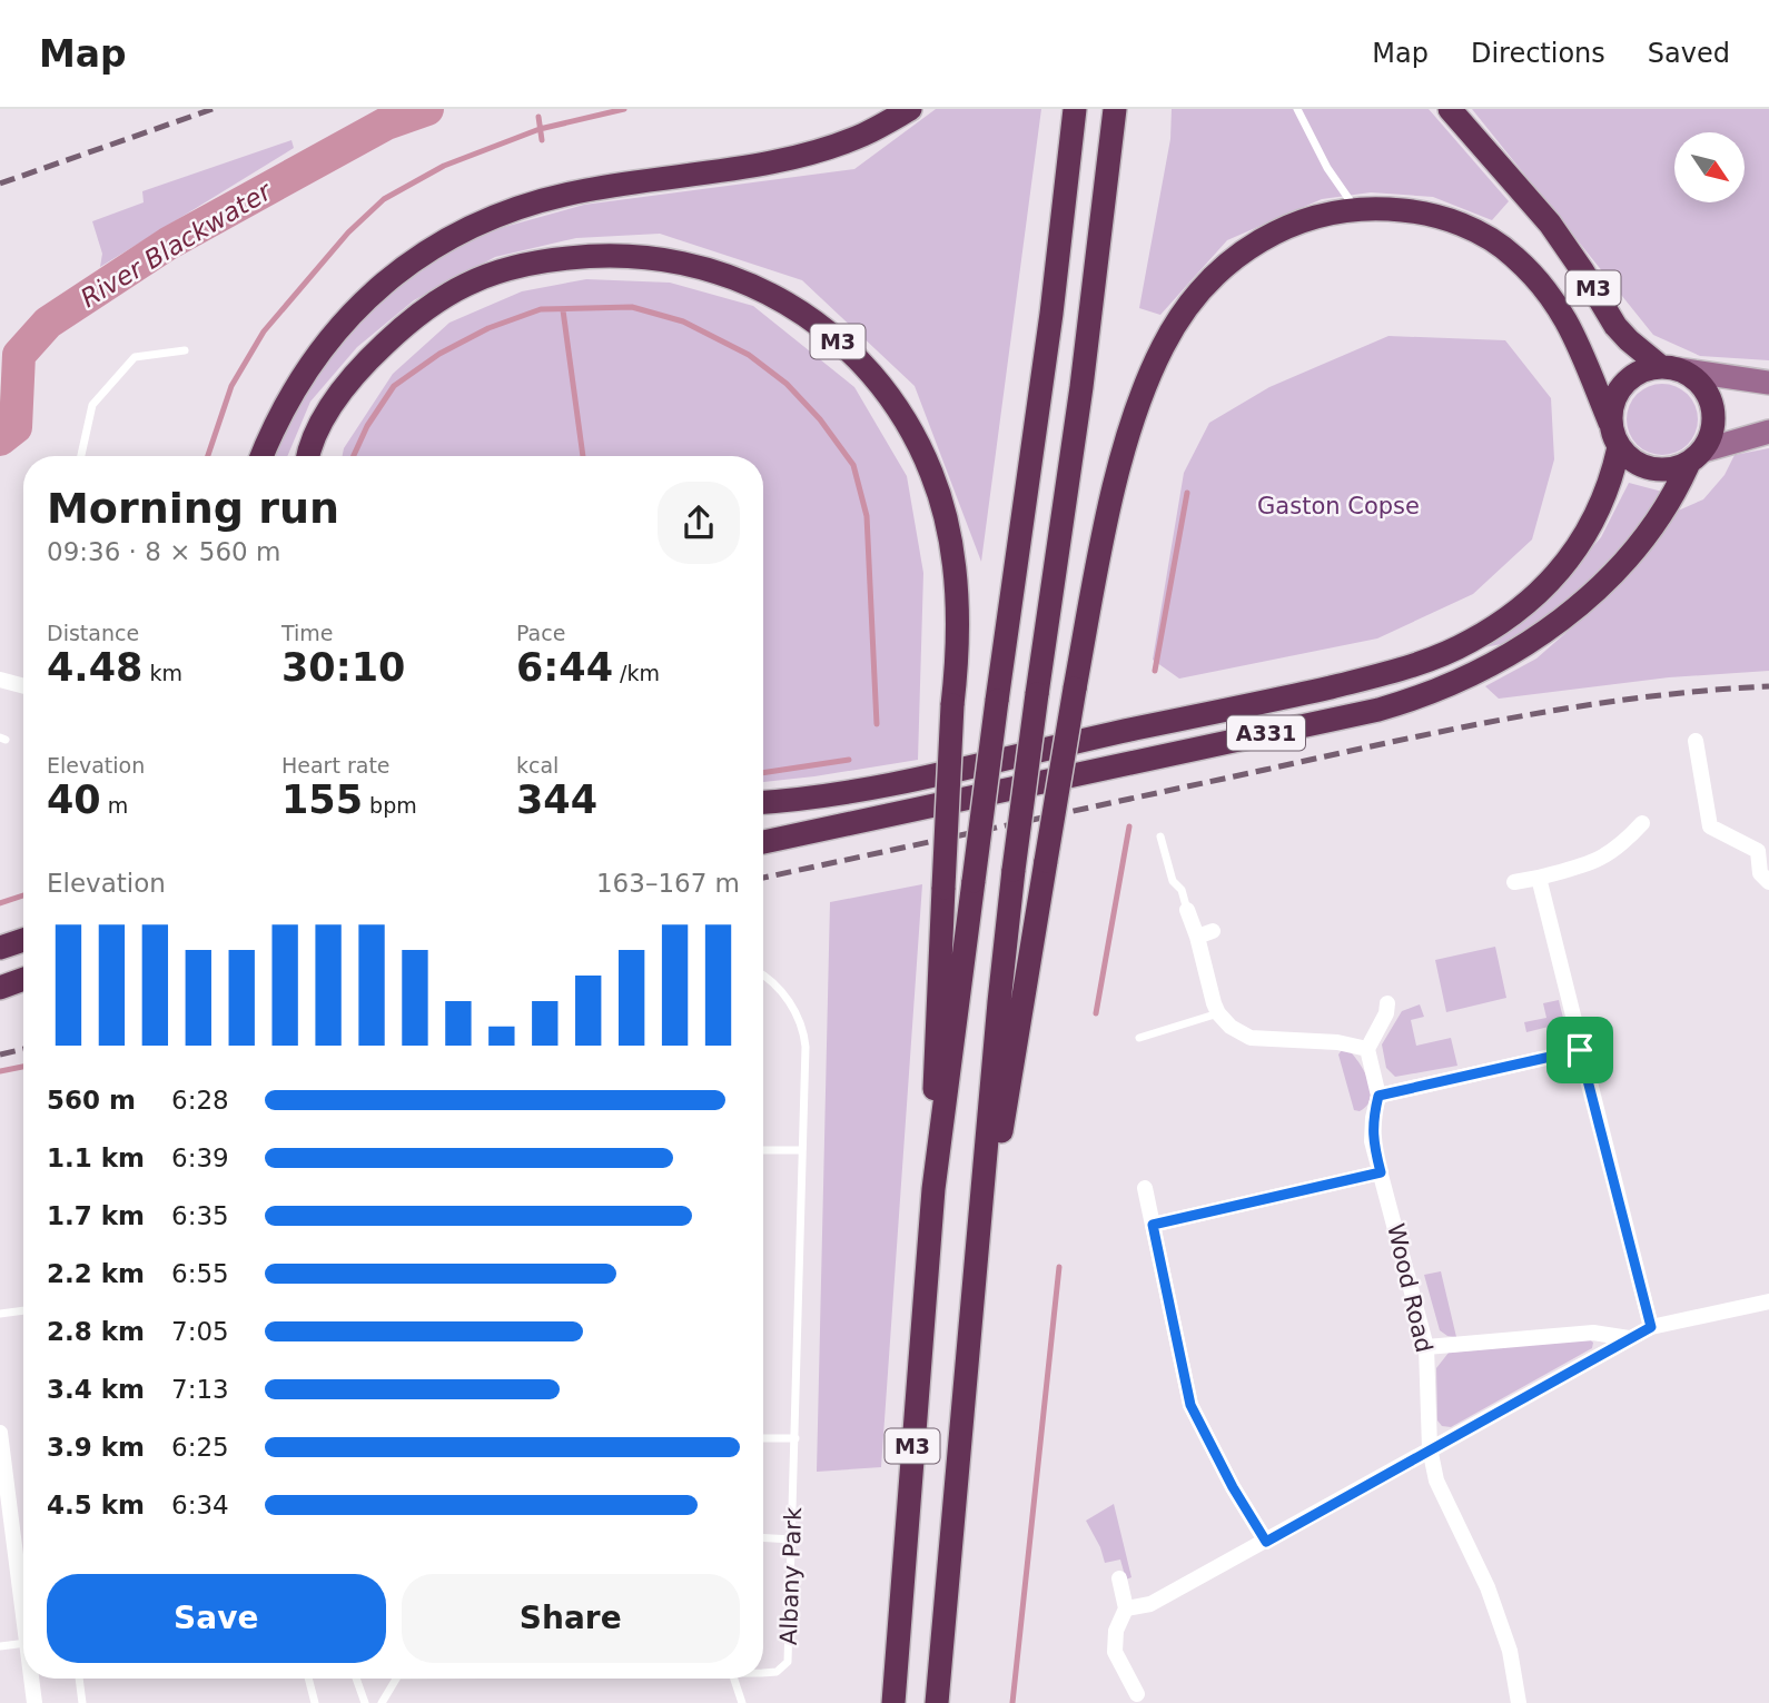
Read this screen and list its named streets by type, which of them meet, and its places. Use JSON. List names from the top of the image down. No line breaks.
{"streets":{"highway":["M3","A331"],"street":["Wood Road"],"lane":["Albany Park"]},"crossings":[["M3","A331"]],"water":["River Blackwater"],"parks":["Gaston Copse"],"north":"bottom right","page":{"header":"Map","nav":["Map","Directions","Saved"],"heading":["Morning run","09:36 · 8 × 560 m"],"stats":[["Distance","4.48 km"],["Time","30:10"],["Pace","6:44 /km"],["Elevation","40 m"],["Heart rate","155 bpm"],["kcal","344"]],"chart":["Elevation","163–167 m"],"list":[{"name":"560 m","note":"6:28"},{"name":"1.1 km","note":"6:39"},{"name":"1.7 km","note":"6:35"},{"name":"2.2 km","note":"6:55"},{"name":"2.8 km","note":"7:05"},{"name":"3.4 km","note":"7:13"},{"name":"3.9 km","note":"6:25"},{"name":"4.5 km","note":"6:34"}],"buttons":["Save","Share"]}}
